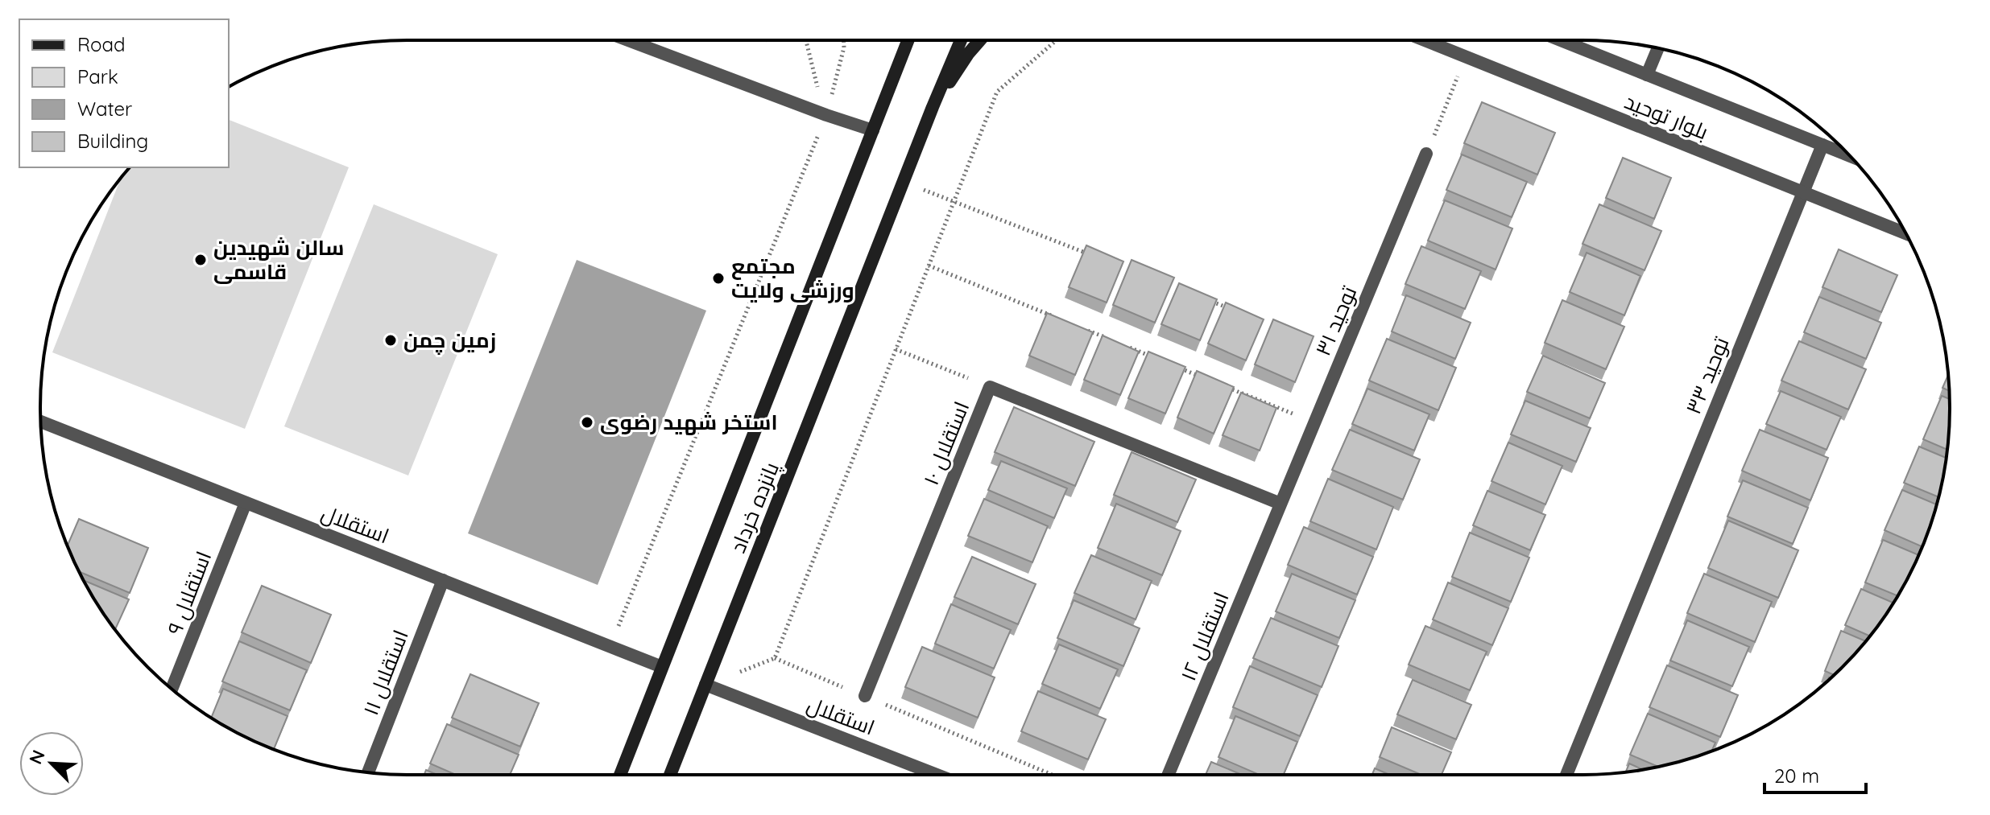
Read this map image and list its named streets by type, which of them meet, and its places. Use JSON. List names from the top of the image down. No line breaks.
{"streets":{"main road":["پانزده خرداد"],"street":["بلوار توحید","توحید ۳۱","توحید ۳۳","استقلال ۱۰","استقلال","استقلال ۹","استقلال ۱۲","استقلال ۱۱"]},"crossings":[["بلوار توحید","توحید ۳۳"],["توحید ۳۱","استقلال ۱۰"],["توحید ۳۱","استقلال ۱۲"],["استقلال ۱۰","استقلال ۱۲"],["پانزده خرداد","استقلال"],["استقلال","استقلال ۹"],["استقلال","استقلال ۱۱"]],"places":["سالن شهیدین قاسمی","مجتمع ورزشی ولایت","زمین چمن","استخر شهید رضوی"],"legend":["Road","Park","Water","Building"],"scale_bar":"20 m","north":"top left"}
